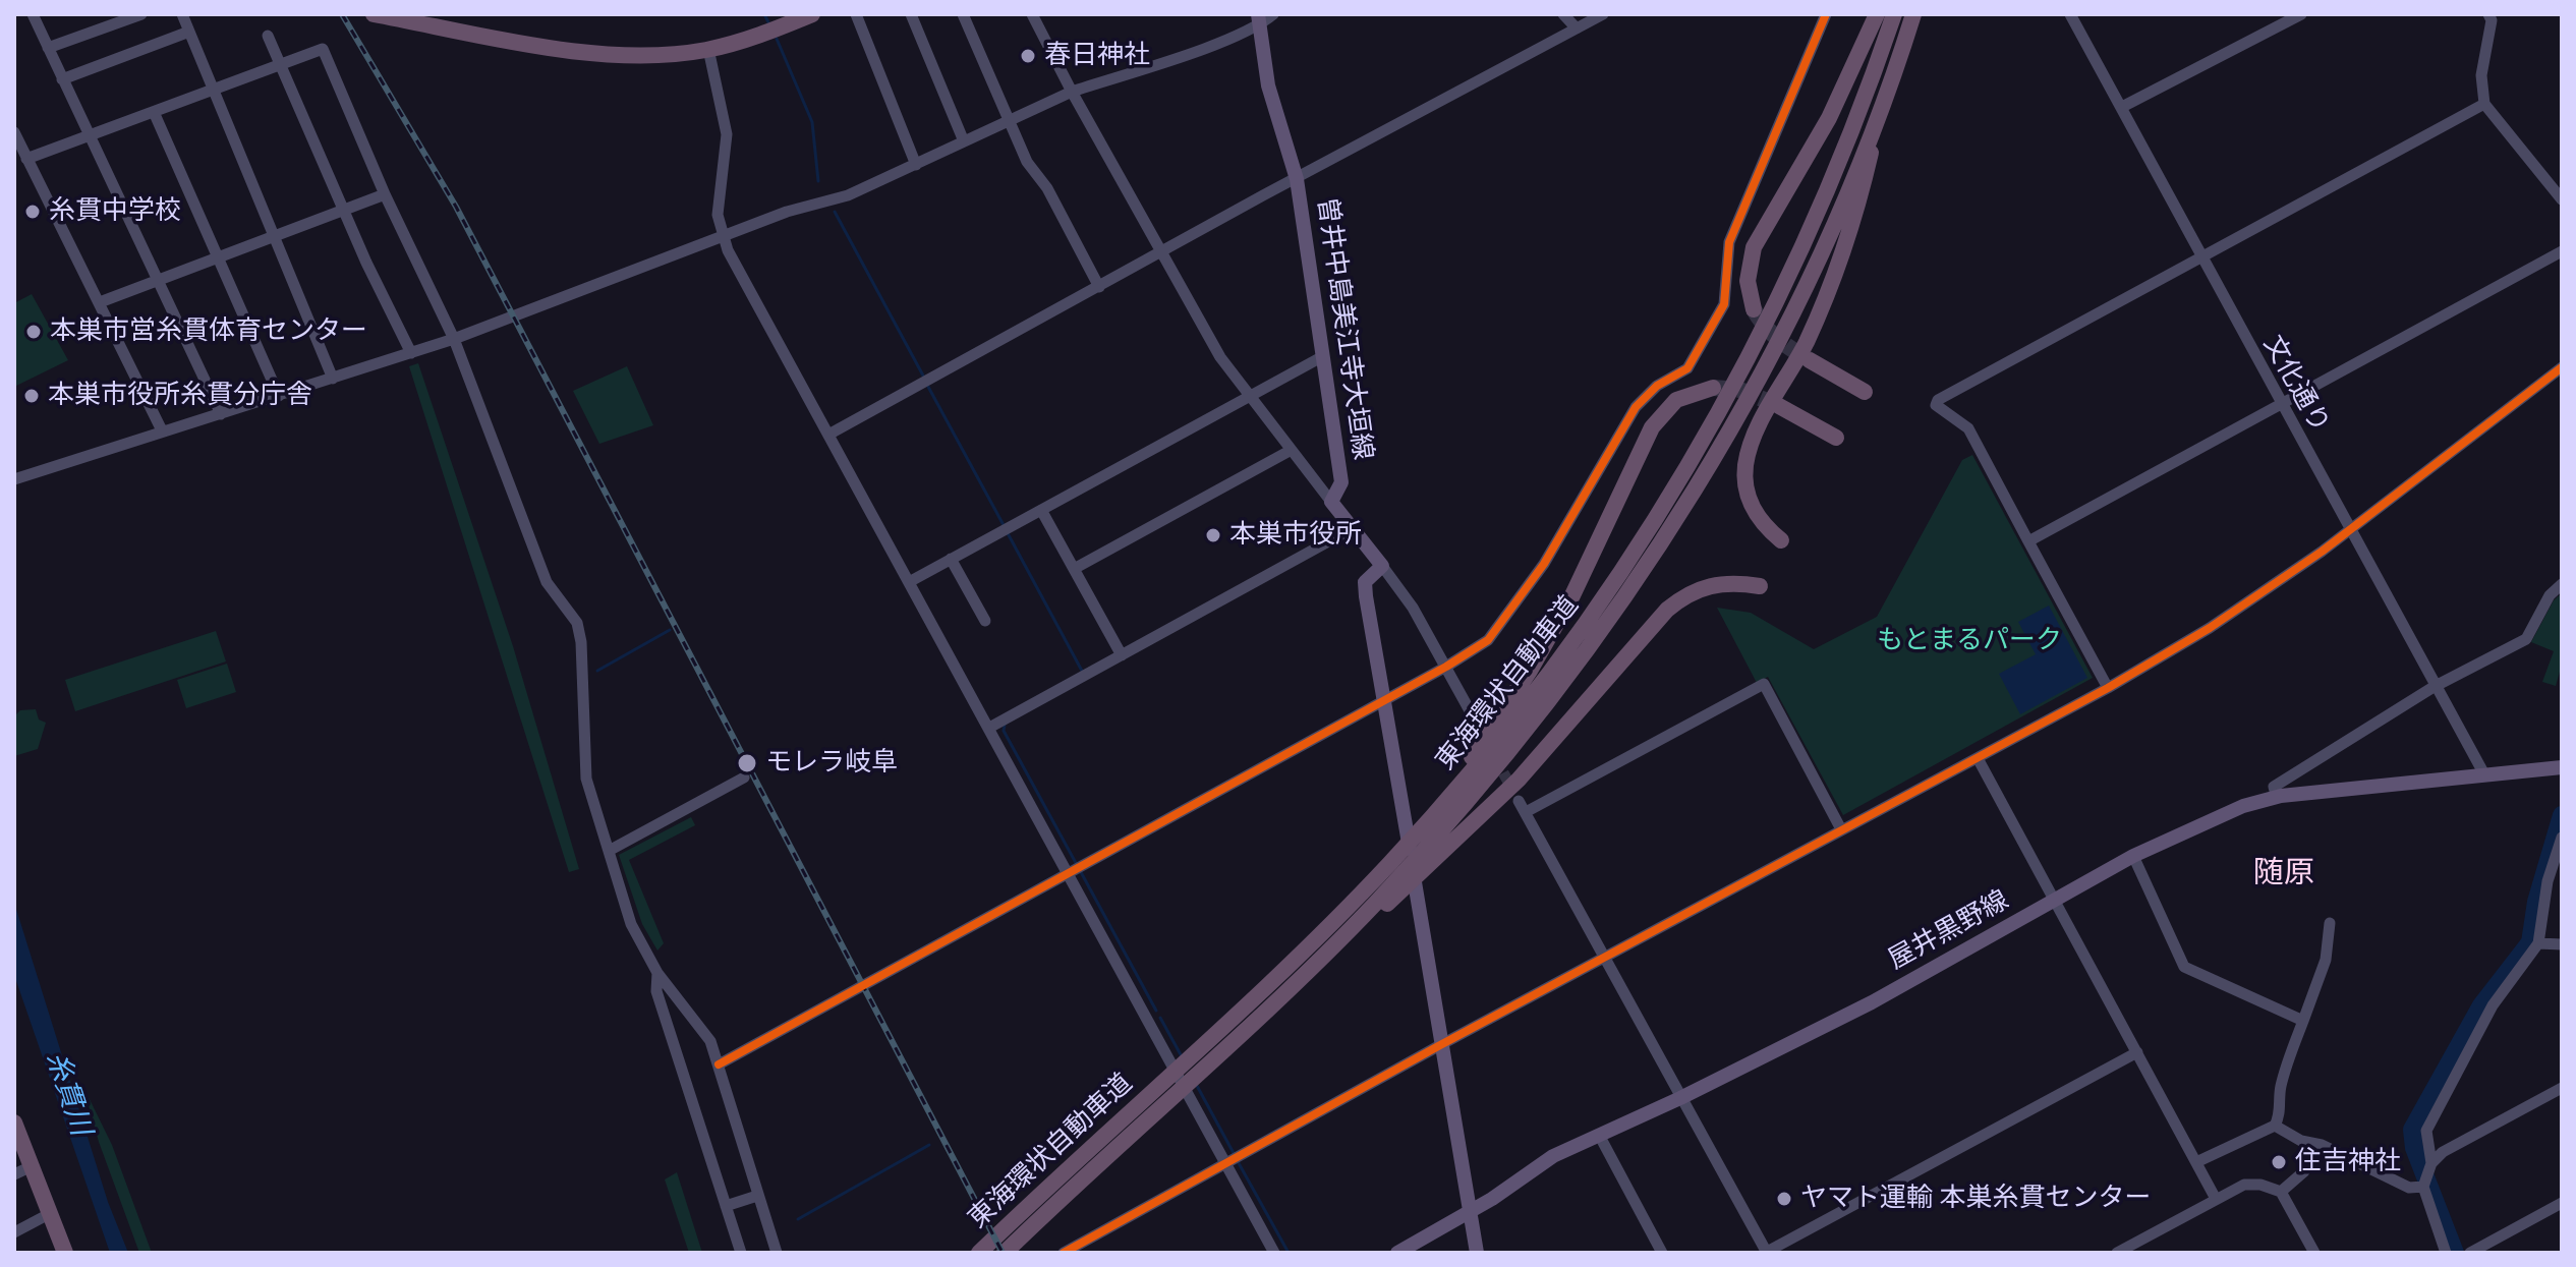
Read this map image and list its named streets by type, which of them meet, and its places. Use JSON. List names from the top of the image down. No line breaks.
{"streets":{"highway":["東海環状自動車道"],"main road":["曽井中島美江寺大垣線","屋井黒野線"],"street":["文化通り"]},"crossings":[["文化通り","屋井黒野線"]],"districts":["随原"],"water":["糸貫川"],"parks":["もとまるパーク"],"places":["春日神社","糸貫中学校","本巣市営糸貫体育センター","本巣市役所糸貫分庁舎","本巣市役所","モレラ岐阜","住吉神社","ヤマト運輸 本巣糸貫センター"]}
